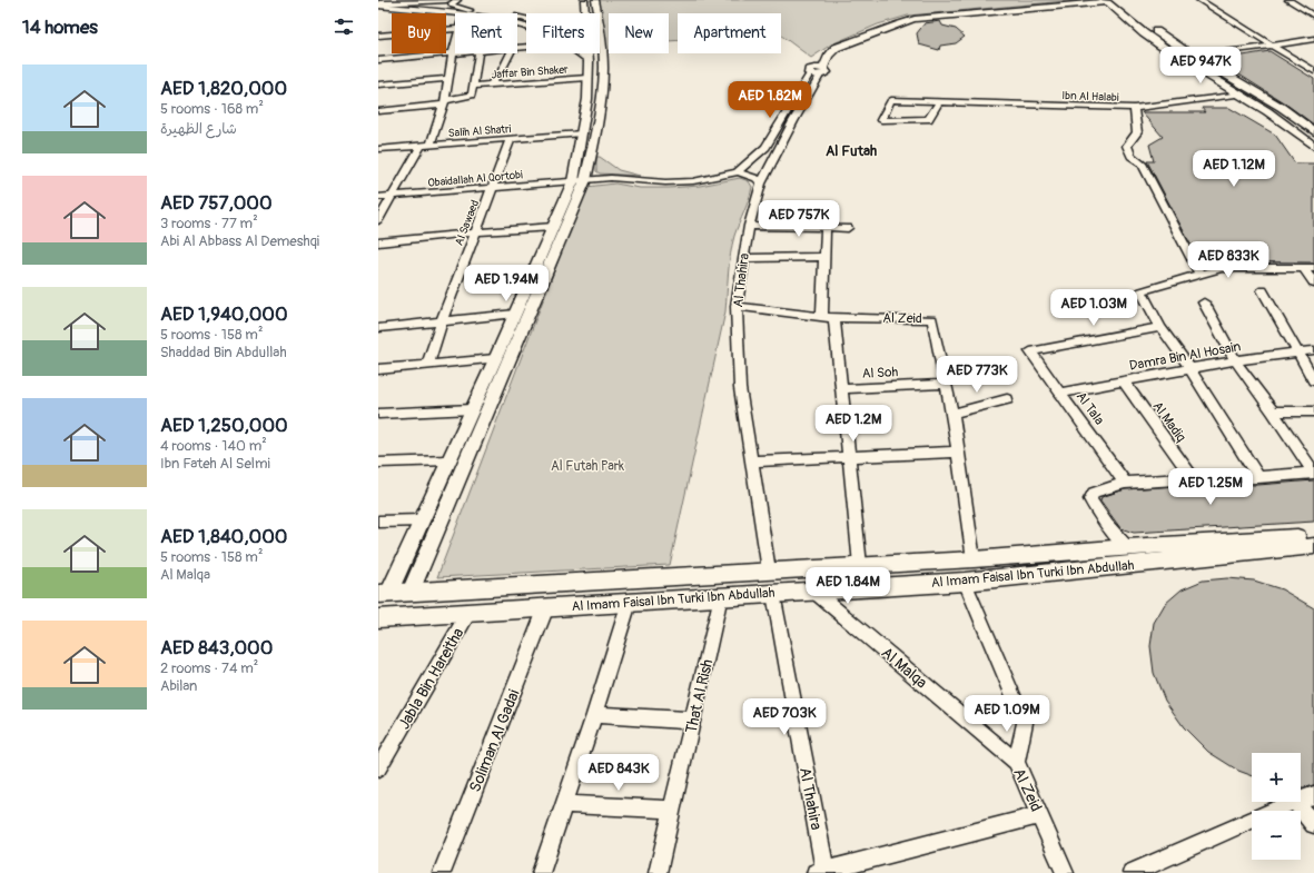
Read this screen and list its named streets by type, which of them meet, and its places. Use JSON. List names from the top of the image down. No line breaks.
{"streets":{"main road":["Al Imam Faisal Ibn Turki Ibn Abdullah"],"street":["Jaffar Bin Shaker","Ibn Al Halabi","Salih Al Shatri","Obaidallah Al Qortobi","Al Sawaed","Al Thahira","Al Zeid","Damra Bin Al Hosain","Al Soh","Al Tala","Al Madiq","Al Malqa","Jabla Bin Hareitha","That Al Rish","Soliman Al Gadai"]},"crossings":[["Salih Al Shatri","Al Sawaed"],["Obaidallah Al Qortobi","Al Sawaed"],["Al Thahira","Al Zeid"],["Al Thahira","Al Imam Faisal Ibn Turki Ibn Abdullah"],["Al Zeid","Al Soh"],["Al Zeid","Al Imam Faisal Ibn Turki Ibn Abdullah"],["Al Zeid","Al Malqa"],["Damra Bin Al Hosain","Al Tala"],["Damra Bin Al Hosain","Al Madiq"],["Al Imam Faisal Ibn Turki Ibn Abdullah","Al Malqa"],["Al Imam Faisal Ibn Turki Ibn Abdullah","Jabla Bin Hareitha"],["Al Imam Faisal Ibn Turki Ibn Abdullah","That Al Rish"],["Al Imam Faisal Ibn Turki Ibn Abdullah","Soliman Al Gadai"]],"districts":["Al Futah"],"parks":["Al Futah Park"],"page":{"heading":"14 homes","chip":["Buy","Rent","Filters","New","Apartment"],"price":["AED 947K","AED 1.82M","AED 1.12M","AED 757K","AED 833K","AED 1.94M","AED 1.03M","AED 773K","AED 1.2M","AED 1.25M","AED 1.84M","AED 1.09M","AED 703K","AED 843K"],"list":[{"name":"AED 1,820,000","note":"5 rooms · 168 m² · شارع الظهيرة"},{"name":"AED 757,000","note":"3 rooms · 77 m² · Abi Al Abbass Al Demeshqi"},{"name":"AED 1,940,000","note":"5 rooms · 158 m² · Shaddad Bin Abdullah"},{"name":"AED 1,250,000","note":"4 rooms · 140 m² · Ibn Fateh Al Selmi"},{"name":"AED 1,840,000","note":"5 rooms · 158 m² · Al Malqa"},{"name":"AED 843,000","note":"2 rooms · 74 m² · Abilan"}],"map_buttons":["+","−"]}}
